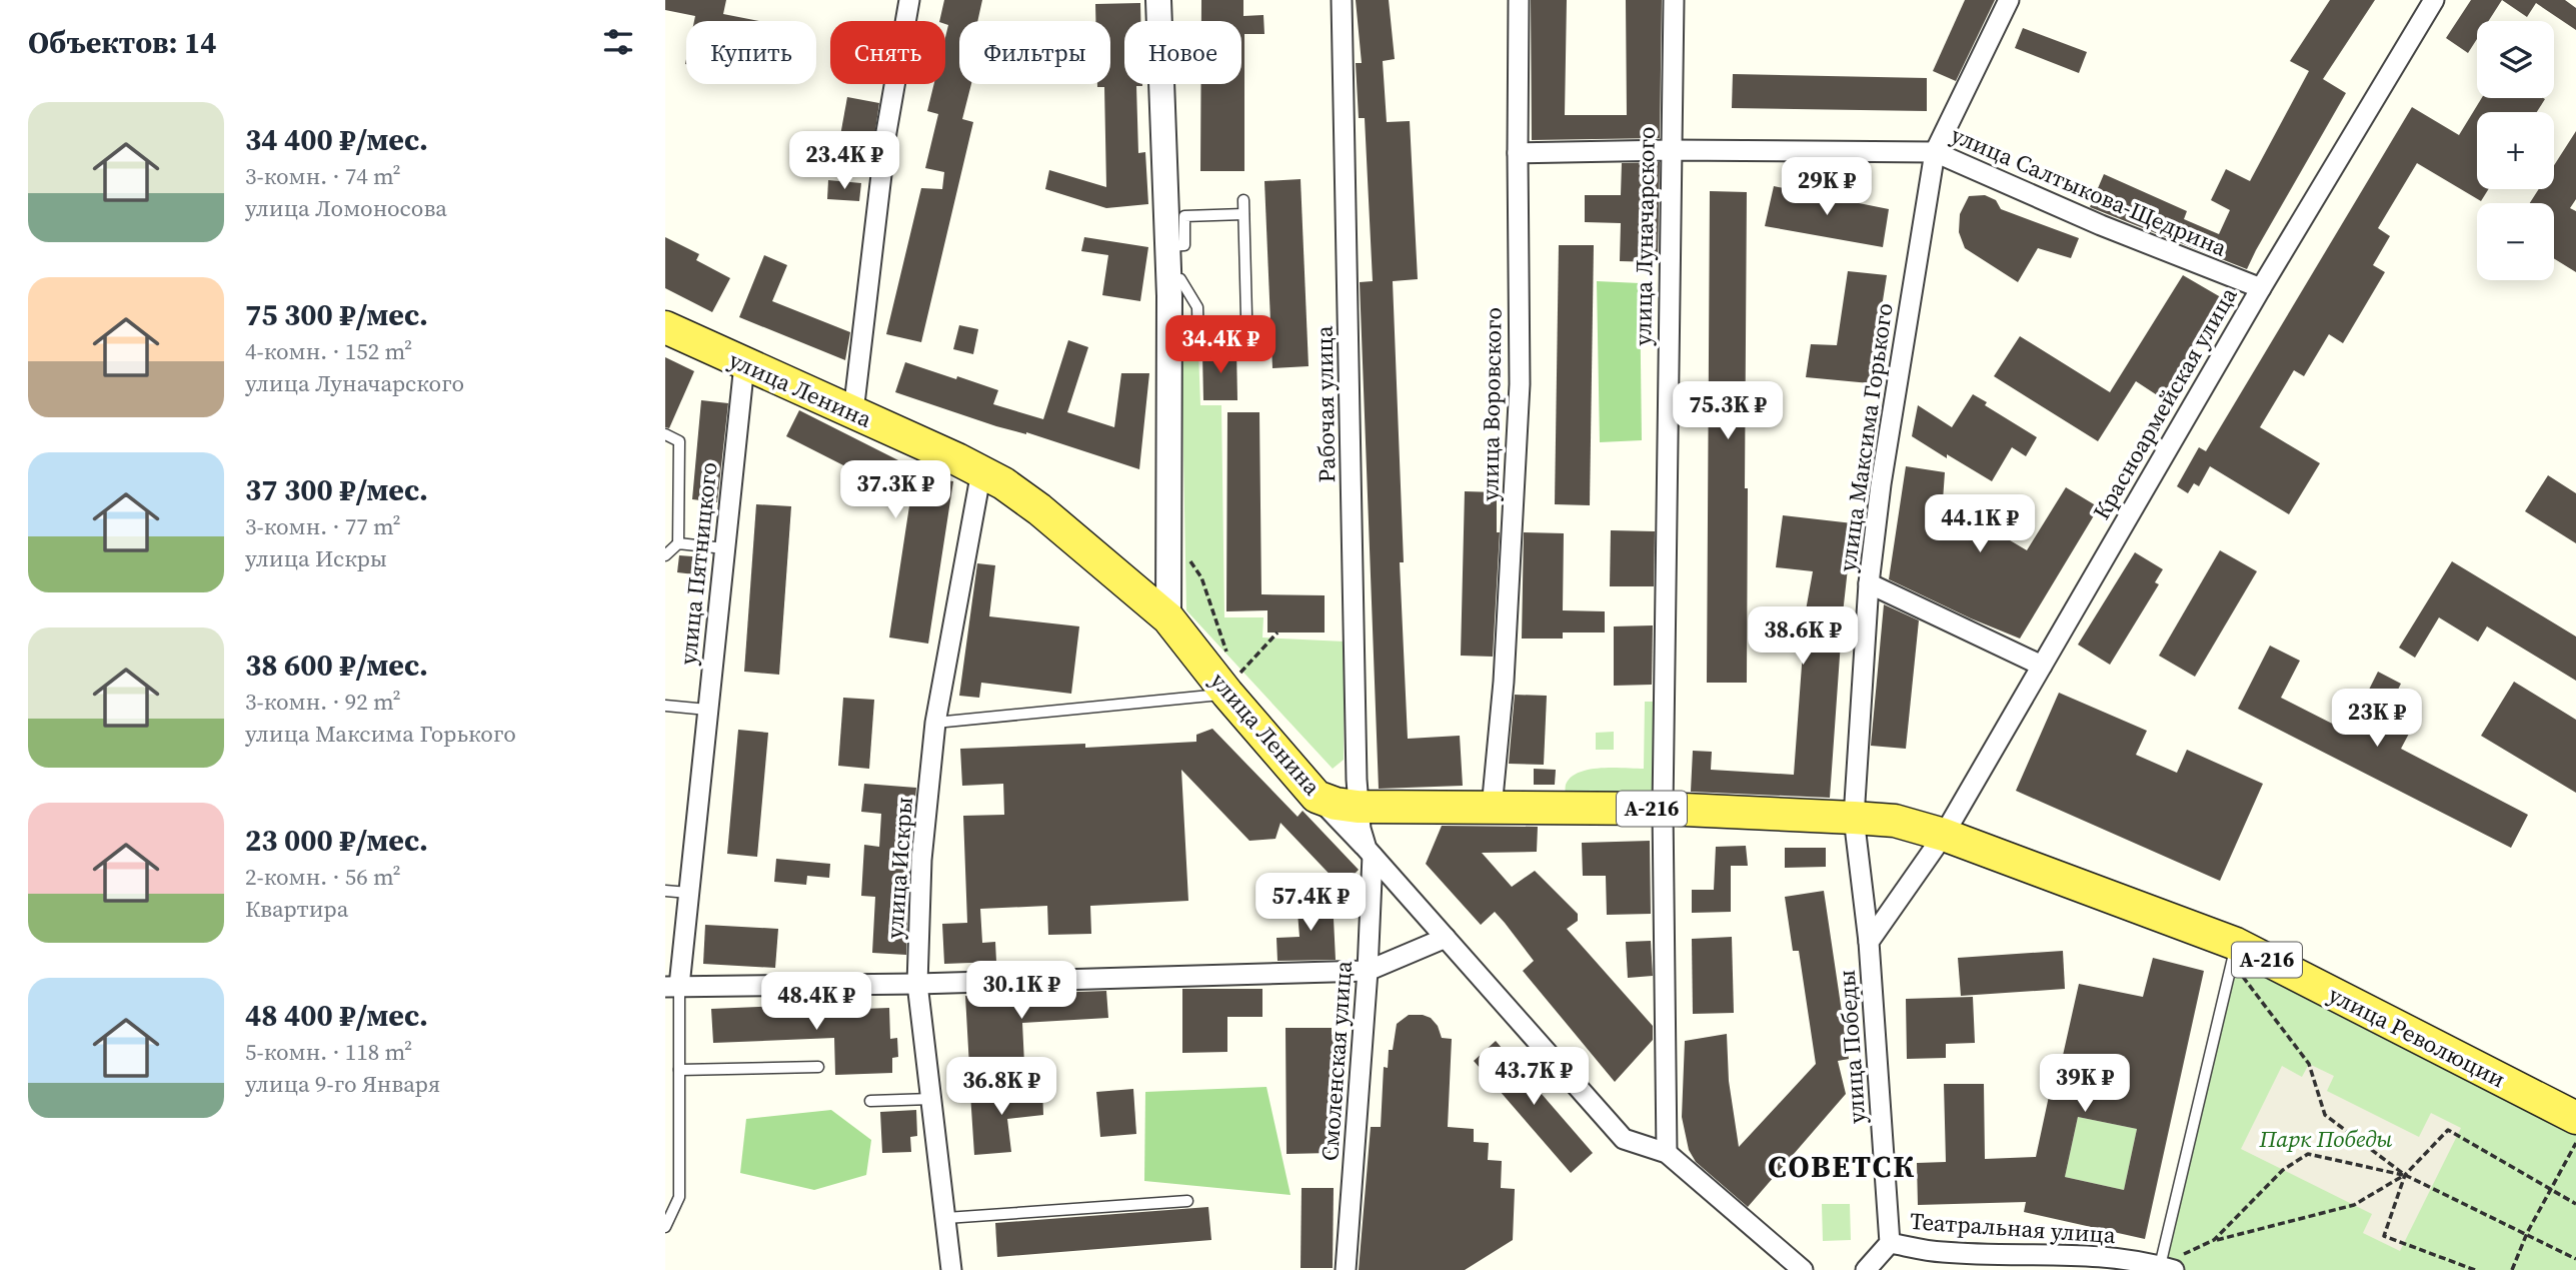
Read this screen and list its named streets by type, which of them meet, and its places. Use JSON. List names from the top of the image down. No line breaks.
{"streets":{"main road":["улица Ленина","А-216","улица Революции"],"street":["улица Салтыкова-Щедрина","улица Луначарского","Красноармейская улица","Рабочая улица","улица Воровского","улица Максима Горького","улица Пятницкого","улица Искры","улица Победы","Смоленская улица","Театральная улица"]},"crossings":[["улица Салтыкова-Щедрина","улица Луначарского"],["улица Салтыкова-Щедрина","Красноармейская улица"],["улица Салтыкова-Щедрина","улица Воровского"],["улица Салтыкова-Щедрина","улица Максима Горького"],["улица Луначарского","А-216"],["улица Ленина","Рабочая улица"],["улица Ленина","улица Пятницкого"],["улица Ленина","А-216"],["улица Ленина","улица Искры"],["Красноармейская улица","А-216"],["Красноармейская улица","улица Революции"],["Красноармейская улица","улица Победы"],["Рабочая улица","А-216"],["улица Воровского","А-216"],["улица Максима Горького","А-216"],["улица Максима Горького","улица Победы"],["А-216","улица Революции"],["А-216","улица Победы"],["улица Революции","улица Победы"],["улица Победы","Театральная улица"]],"districts":["СОВЕТСК"],"parks":["Парк Победы"],"page":{"heading":"Объектов: 14","map_buttons":["+","−"],"chip":["Купить","Снять","Фильтры","Новое"],"list":[{"name":"34 400 ₽/мес.","note":"3-комн. · 74 m² · улица Ломоносова"},{"name":"75 300 ₽/мес.","note":"4-комн. · 152 m² · улица Луначарского"},{"name":"37 300 ₽/мес.","note":"3-комн. · 77 m² · улица Искры"},{"name":"38 600 ₽/мес.","note":"3-комн. · 92 m² · улица Максима Горького"},{"name":"23 000 ₽/мес.","note":"2-комн. · 56 m² · Квартира"},{"name":"48 400 ₽/мес.","note":"5-комн. · 118 m² · улица 9-го Января"}],"price":["23.4K ₽","29K ₽","34.4K ₽","75.3K ₽","37.3K ₽","44.1K ₽","38.6K ₽","23K ₽","57.4K ₽","30.1K ₽","48.4K ₽","43.7K ₽","39K ₽","36.8K ₽"]}}
